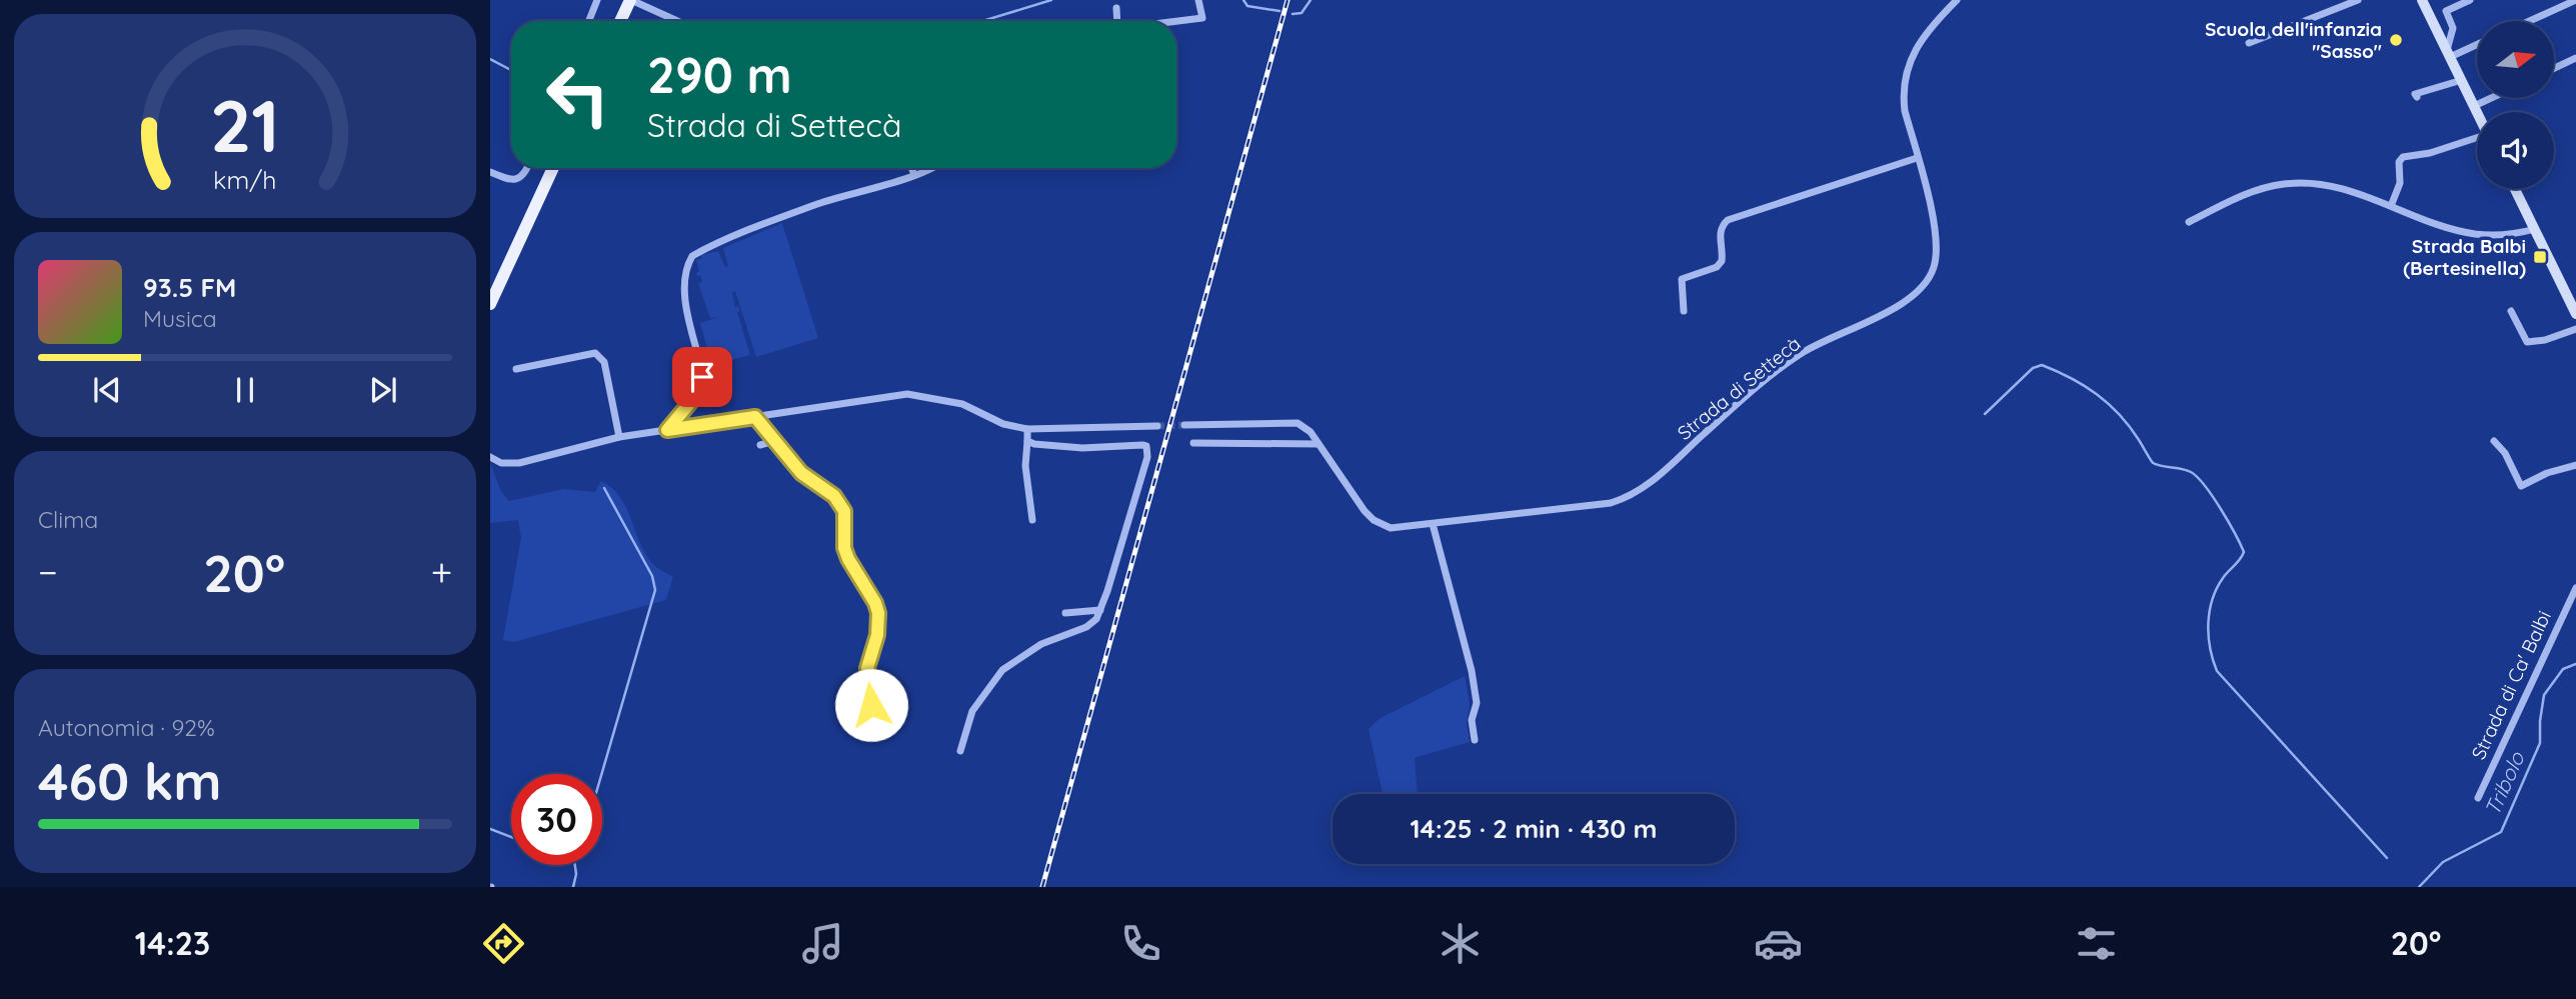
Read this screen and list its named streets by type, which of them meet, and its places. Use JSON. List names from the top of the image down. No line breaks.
{"streets":{"street":["Strada di Settecà","Strada di Ca' Balbi"]},"water":["Tribolo"],"places":{"other":["Scuola dell'infanzia \"Sasso\""],"transit":["Strada Balbi (Bertesinella)"]},"north":"right","page":{"turn":["290 m","Strada di Settecà"],"song":["93.5 FM","Musica"],"tile":["Clima",["Autonomia · 92%","460 km"]],"heat":["−","20°","+"],"limit":"30","trip":"14:25 · 2 min · 430 m","tabs":["14:23","20°"],"gauge":["21","km/h"]}}
